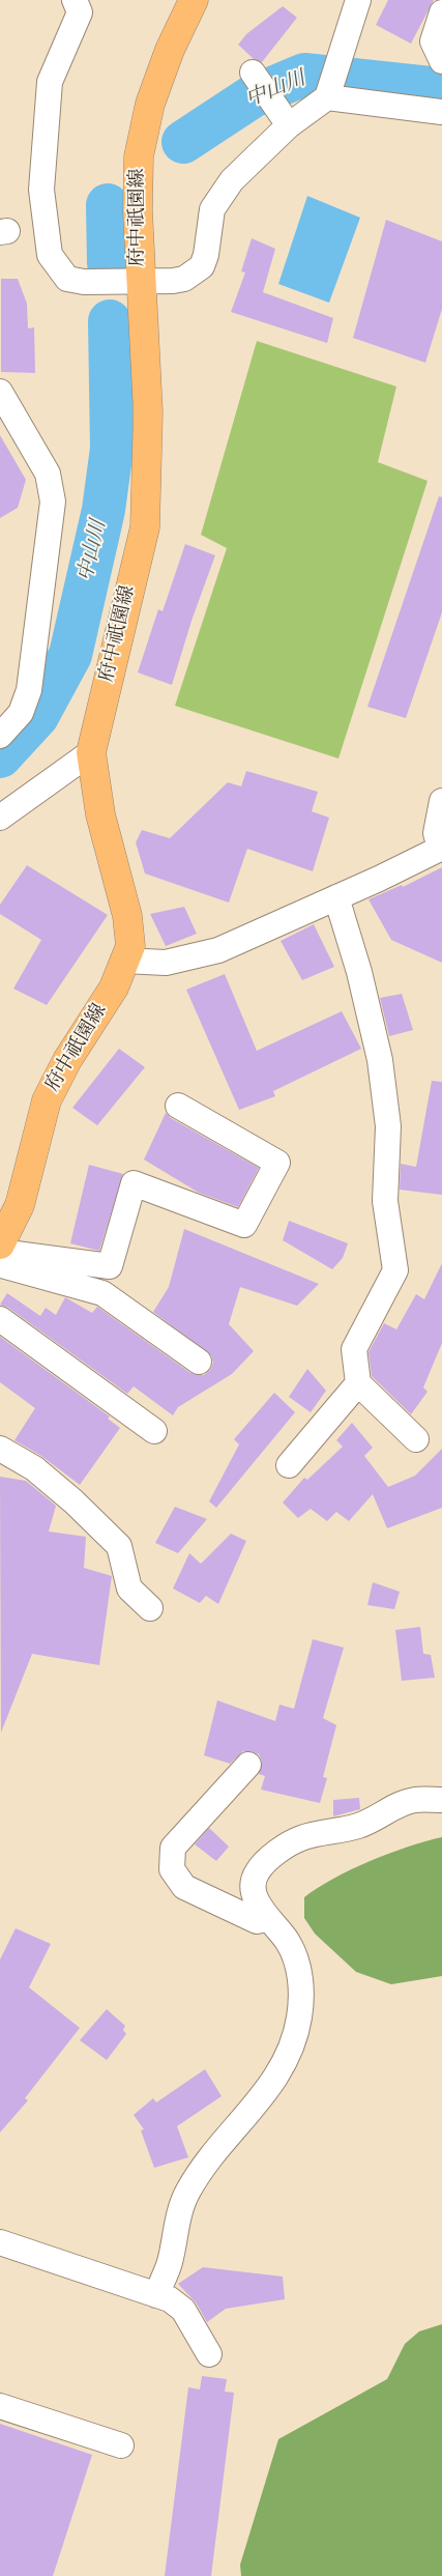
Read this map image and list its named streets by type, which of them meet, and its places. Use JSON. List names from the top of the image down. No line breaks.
{"streets":{"main road":["府中祇園線"]},"water":["中山川"]}
